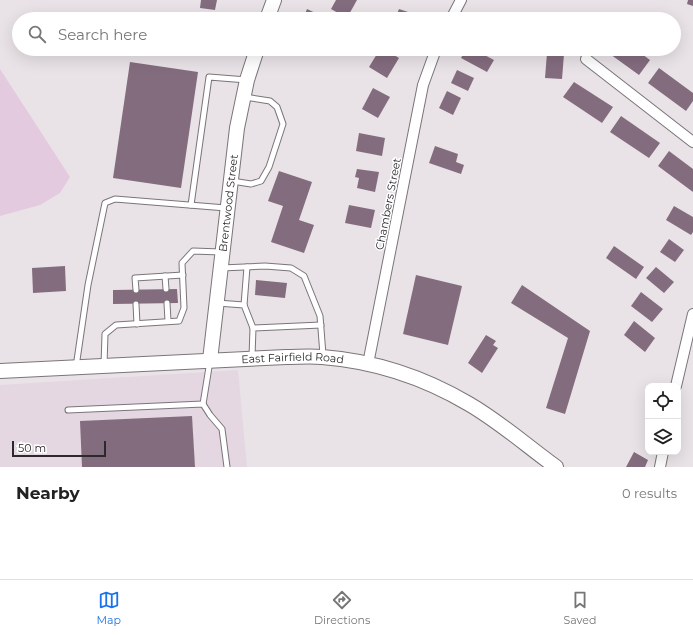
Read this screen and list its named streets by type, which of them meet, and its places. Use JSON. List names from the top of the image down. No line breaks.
{"streets":{"main road":["Brentwood Street","East Fairfield Road"],"street":["Chambers Street"]},"crossings":[["Brentwood Street","East Fairfield Road"],["Chambers Street","East Fairfield Road"]],"scale_bar":"50 m","page":{"search":"Search here","scale":"50 m","heading":["Nearby","0 results"],"nav":["Map","Directions","Saved"]}}
